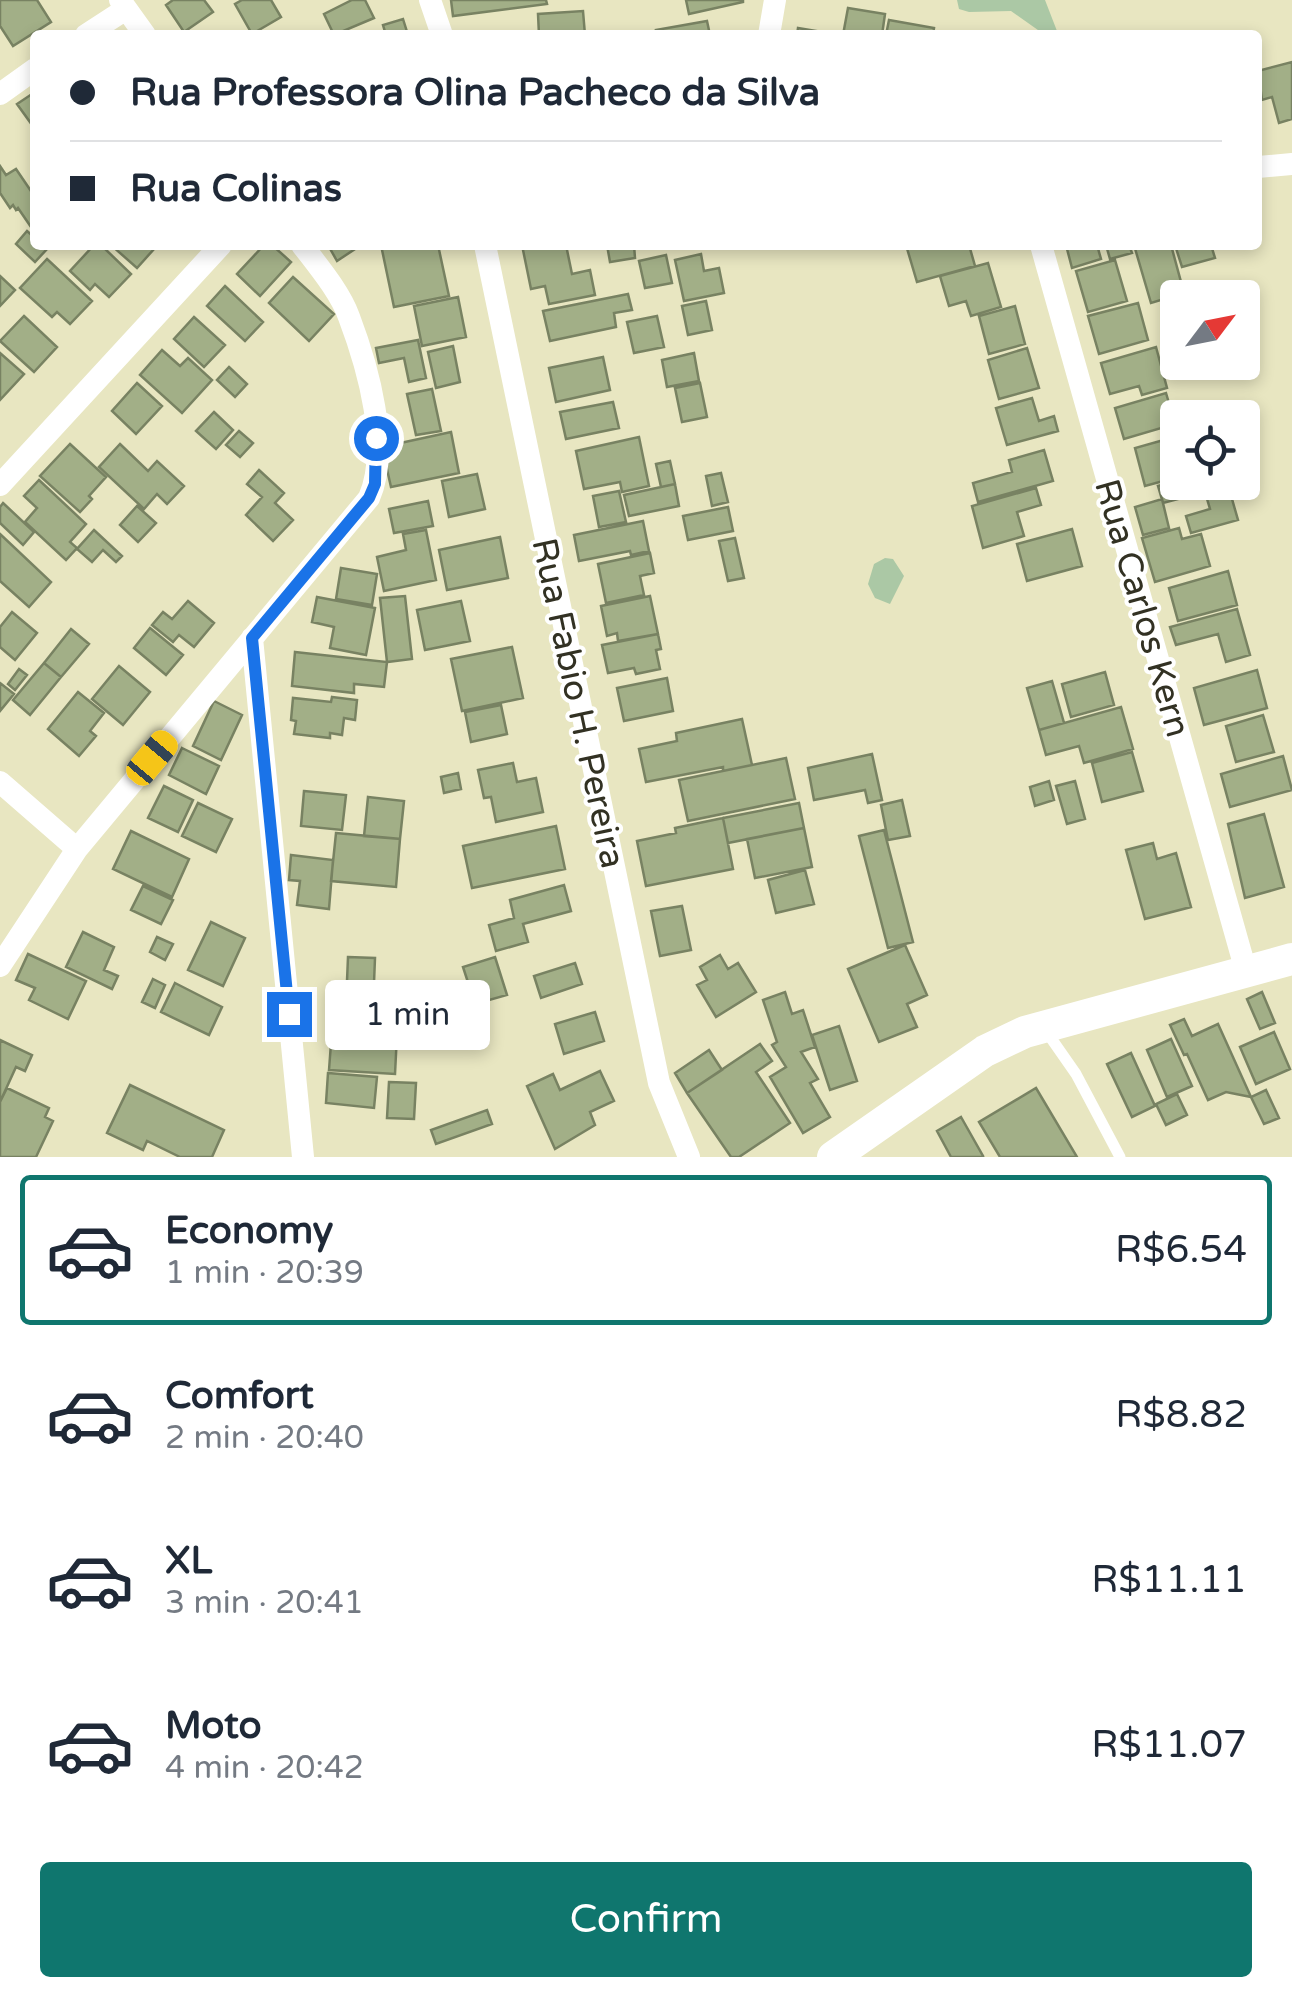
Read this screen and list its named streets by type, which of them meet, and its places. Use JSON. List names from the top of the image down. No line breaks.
{"streets":{"street":["Rua Carlos Kern","Rua Fabio H. Pereira"]},"north":"top right","page":{"banner":["Rua Professora Olina Pacheco da Silva","Rua Colinas"],"bubble":"1 min","list":[{"name":"Economy","note":"1 min · 20:39","value":"R$6.54"},{"name":"Comfort","note":"2 min · 20:40","value":"R$8.82"},{"name":"XL","note":"3 min · 20:41","value":"R$11.11"},{"name":"Moto","note":"4 min · 20:42","value":"R$11.07"}],"buttons":"Confirm"}}
